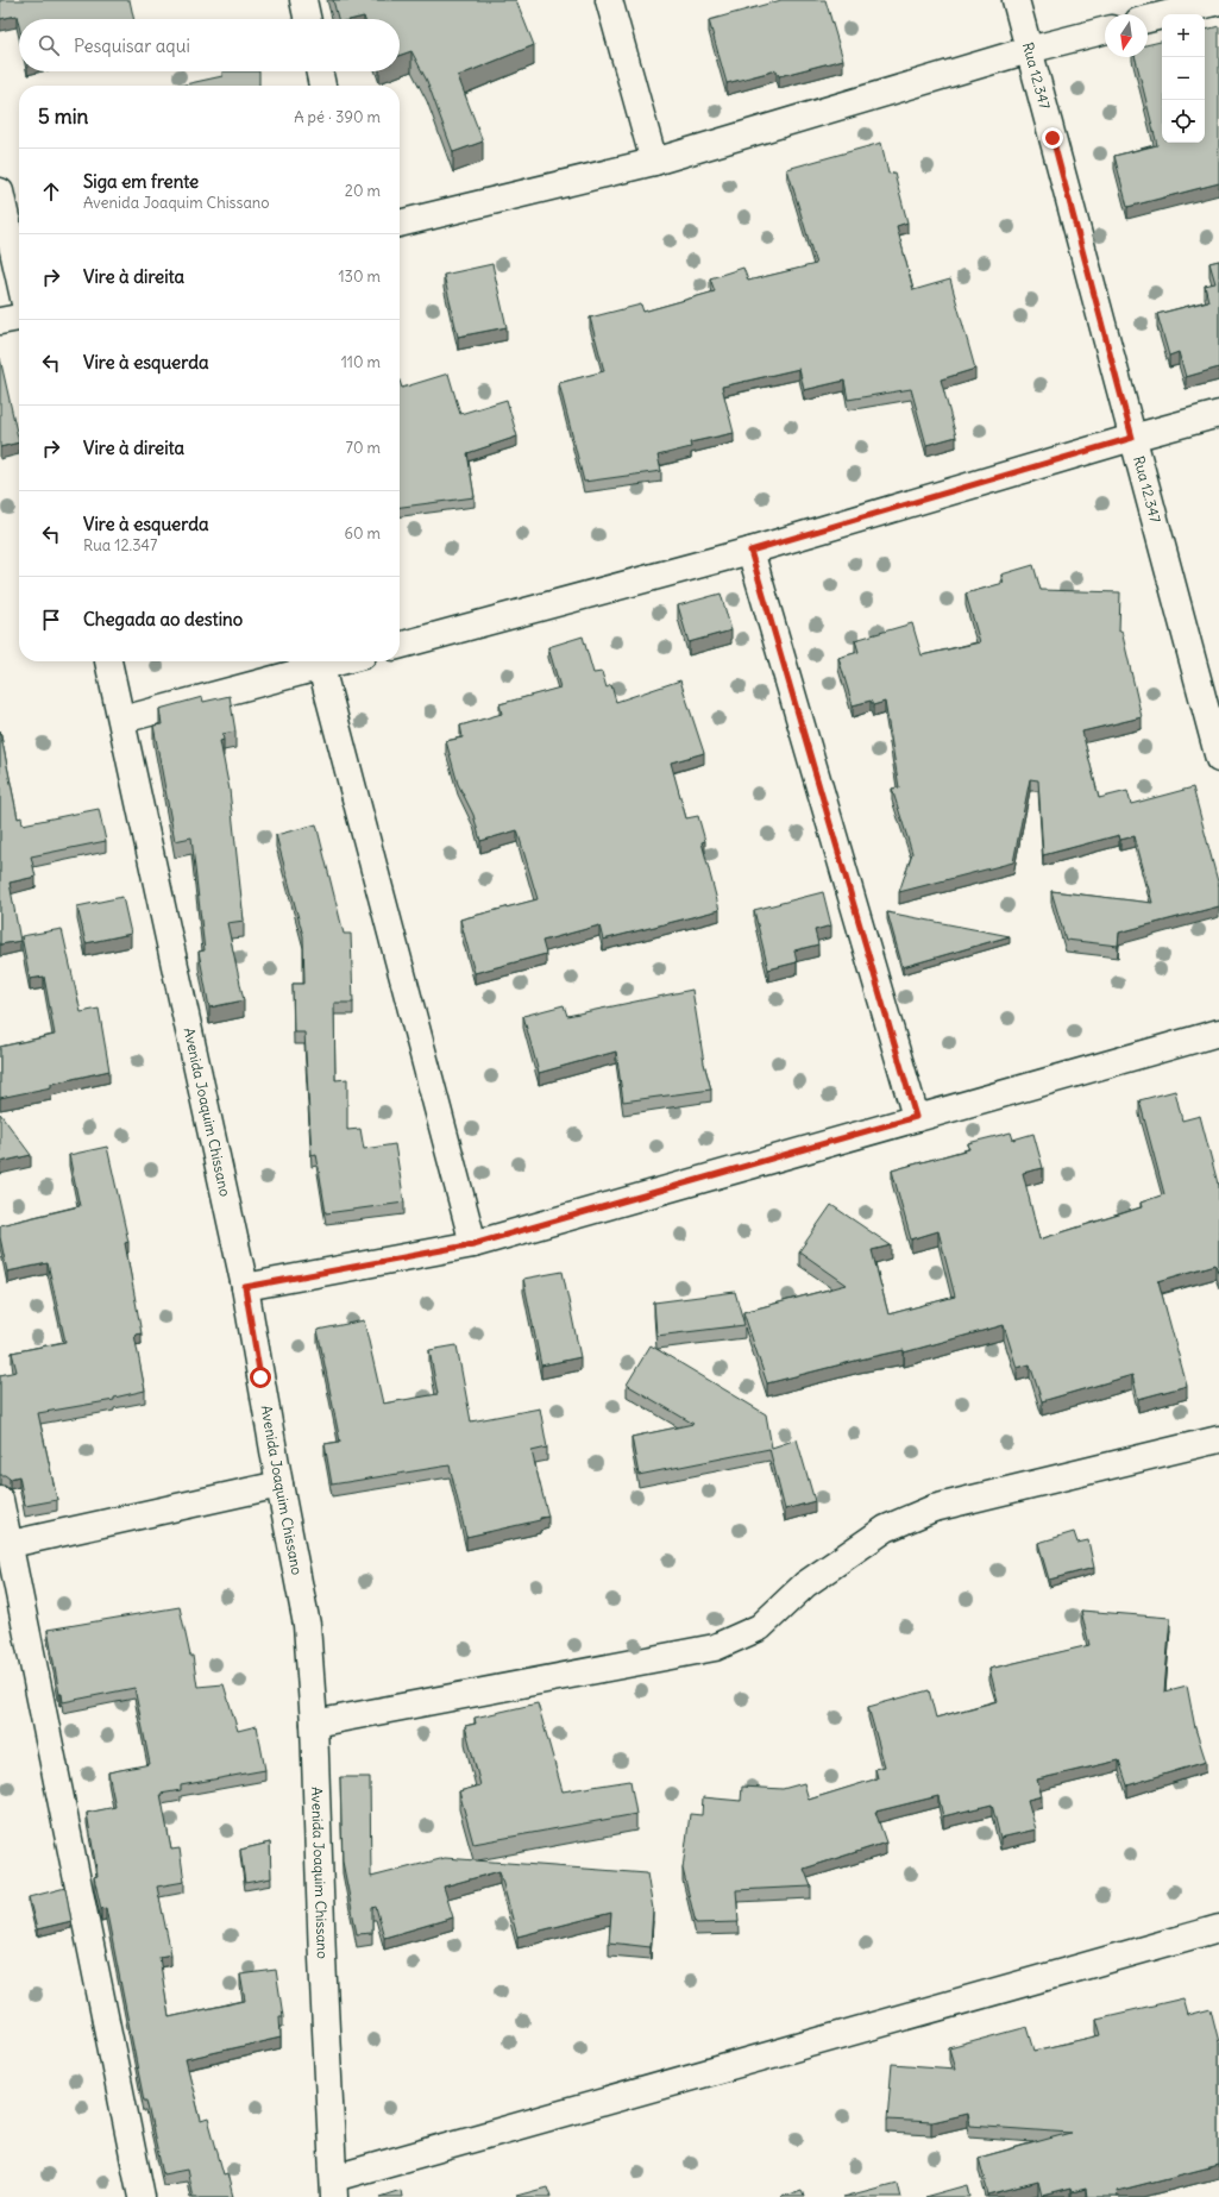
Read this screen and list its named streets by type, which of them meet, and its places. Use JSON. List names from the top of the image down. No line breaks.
{"streets":{"street":["Rua 12.347","Avenida Joaquim Chissano"]},"north":"bottom","page":{"map_buttons":["+","−"],"search":"Pesquisar aqui","heading":["5 min","A pé · 390 m"],"list":[["Siga em frente","Avenida Joaquim Chissano","20 m"],["Vire à direita","130 m"],["Vire à esquerda","110 m"],["Vire à direita","70 m"],["Vire à esquerda","Rua 12.347","60 m"],"Chegada ao destino"]}}
